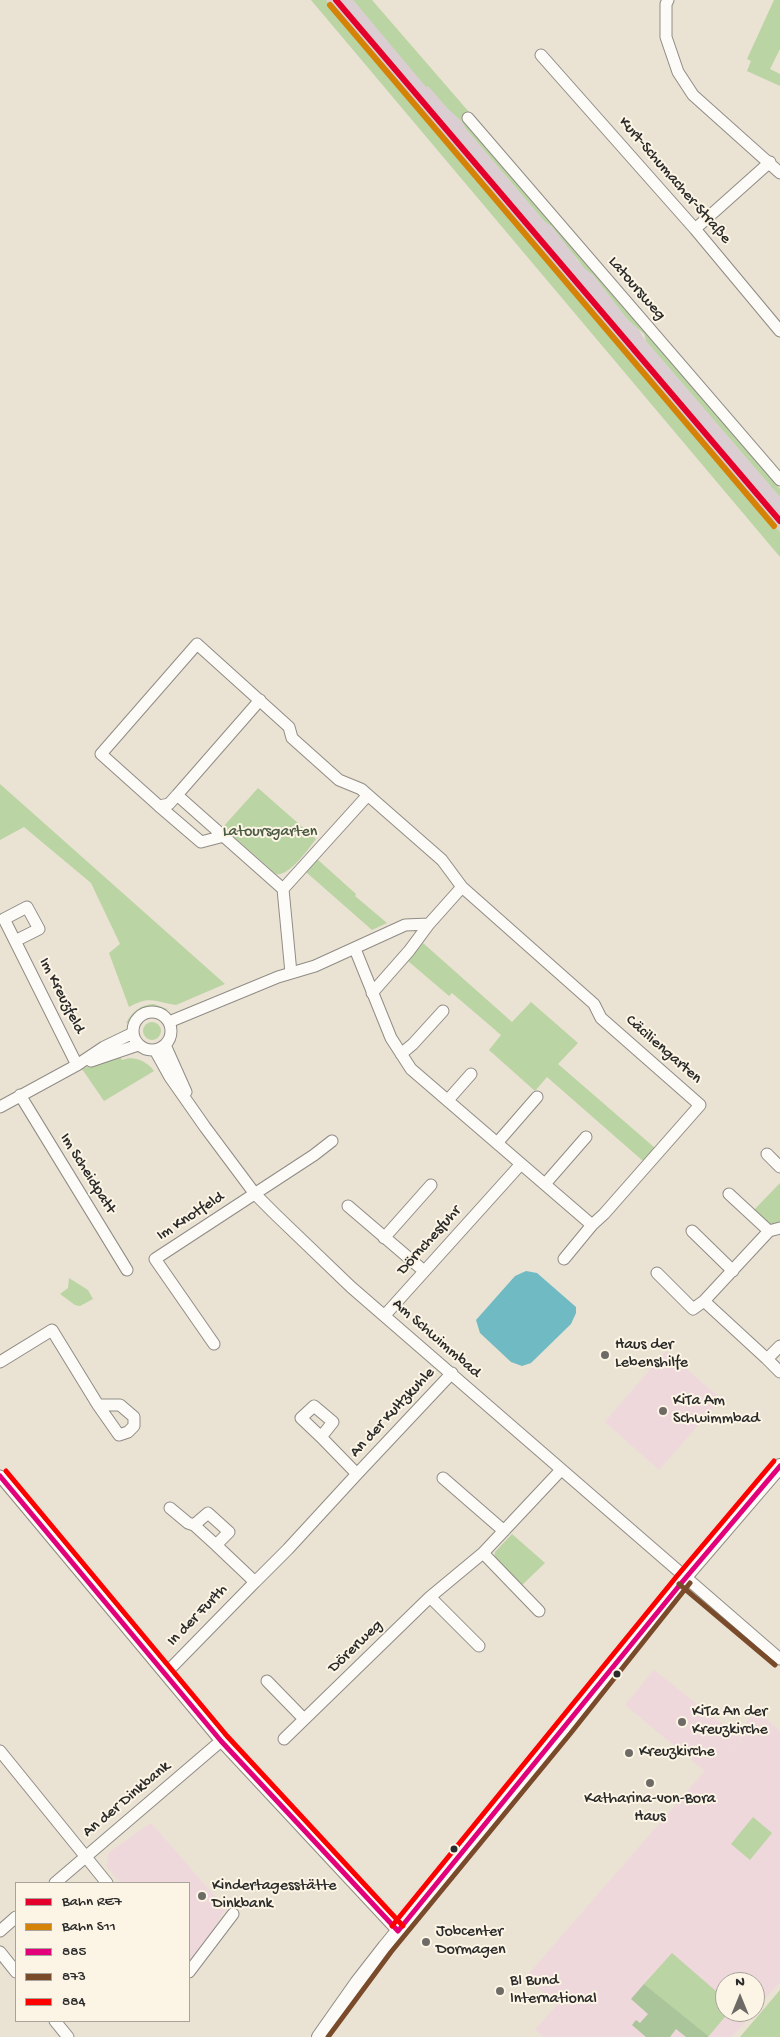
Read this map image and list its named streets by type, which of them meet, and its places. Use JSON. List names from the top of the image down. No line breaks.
{"streets":{"street":["Kurt-Schumacher-Straße","Latoursweg","Im Kreuzfeld","Cäciliengarten","Im Scheidpatt","Im Knotfeld","Dörnchesfuhr","Am Schwimmbad","An der Kultzkuhle","In der Furth","Dörerweg","An der Dinkbank"]},"crossings":[["Im Knotfeld","Am Schwimmbad"],["Dörnchesfuhr","Am Schwimmbad"],["Am Schwimmbad","An der Kultzkuhle"],["Am Schwimmbad","Dörerweg"],["An der Kultzkuhle","In der Furth"]],"parks":["Latoursgarten"],"places":["Haus der Lebenshilfe","KiTa Am Schwimmbad","KiTa An der Kreuzkirche","Kreuzkirche","Katharina-von-Bora Haus","Kindertagesstätte Dinkbank","Jobcenter Dormagen","BI Bund International"],"lines":["rail line RE7","rail line S11","transit line 884","transit line 885","transit line 873"],"legend":["Bahn RE7","Bahn S11","885","873","884"],"north":"top"}
